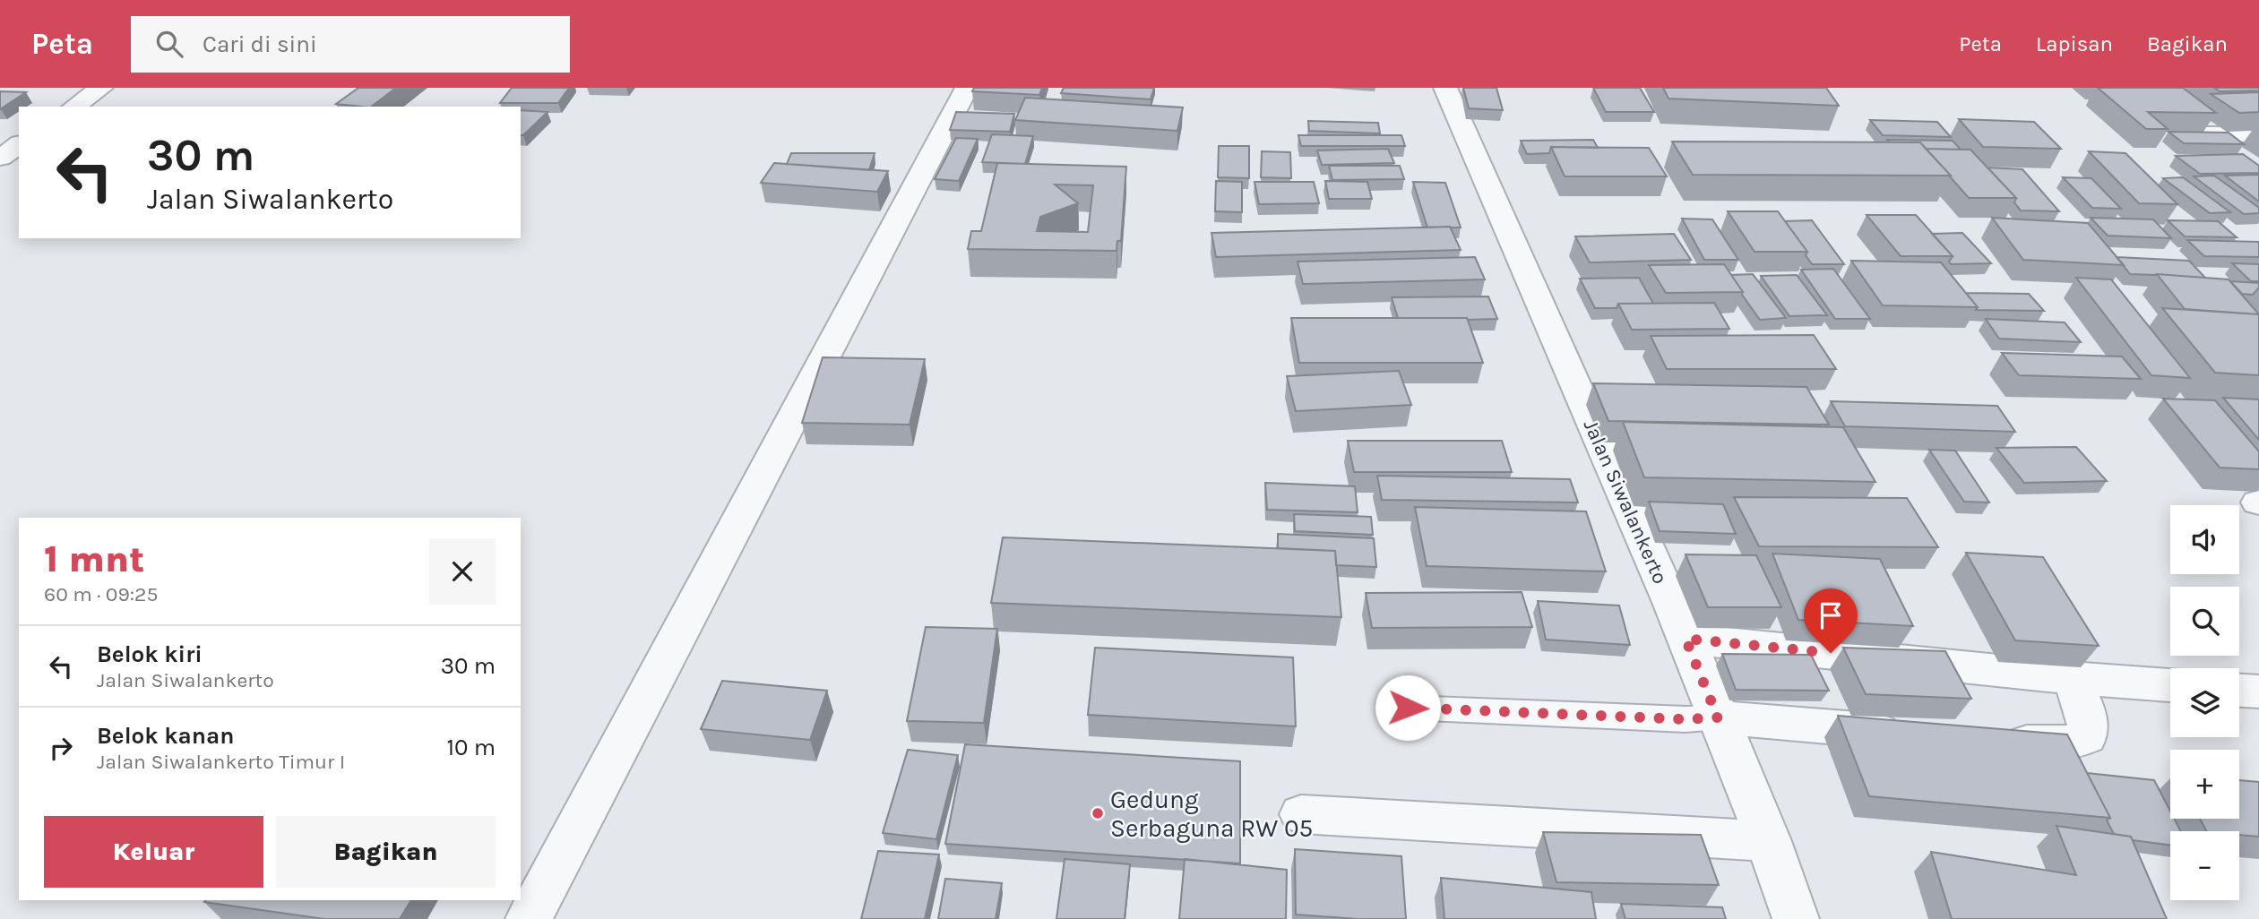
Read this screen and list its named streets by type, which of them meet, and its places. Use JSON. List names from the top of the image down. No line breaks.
{"streets":{"street":["Jalan Siwalankerto"]},"places":["Gedung Serbaguna RW 05"],"page":{"header":"Peta","search":"Cari di sini","nav":["Peta","Lapisan","Bagikan"],"turn":["30 m","Jalan Siwalankerto"],"map_buttons":["+","−"],"heading":["1 mnt","60 m · 09:25"],"list":[{"name":"Belok kiri","note":"Jalan Siwalankerto","value":"30 m"},{"name":"Belok kanan","note":"Jalan Siwalankerto Timur I","value":"10 m"}],"buttons":["Keluar","Bagikan"]}}
